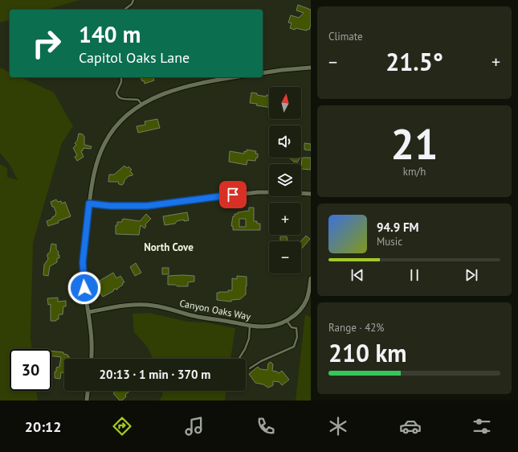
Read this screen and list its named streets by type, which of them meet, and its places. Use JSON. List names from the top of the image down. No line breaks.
{"streets":{"street":["Canyon Oaks Way"]},"districts":["North Cove"],"north":"top","page":{"tile":["Climate",["21","km/h"],["Range · 42%","210 km"]],"turn":["140 m","Capitol Oaks Lane"],"heat":["−","21.5°","+"],"map_buttons":["+","−"],"song":["94.9 FM","Music"],"limit":"30","trip":"20:13 · 1 min · 370 m","tabs":"20:12"}}
